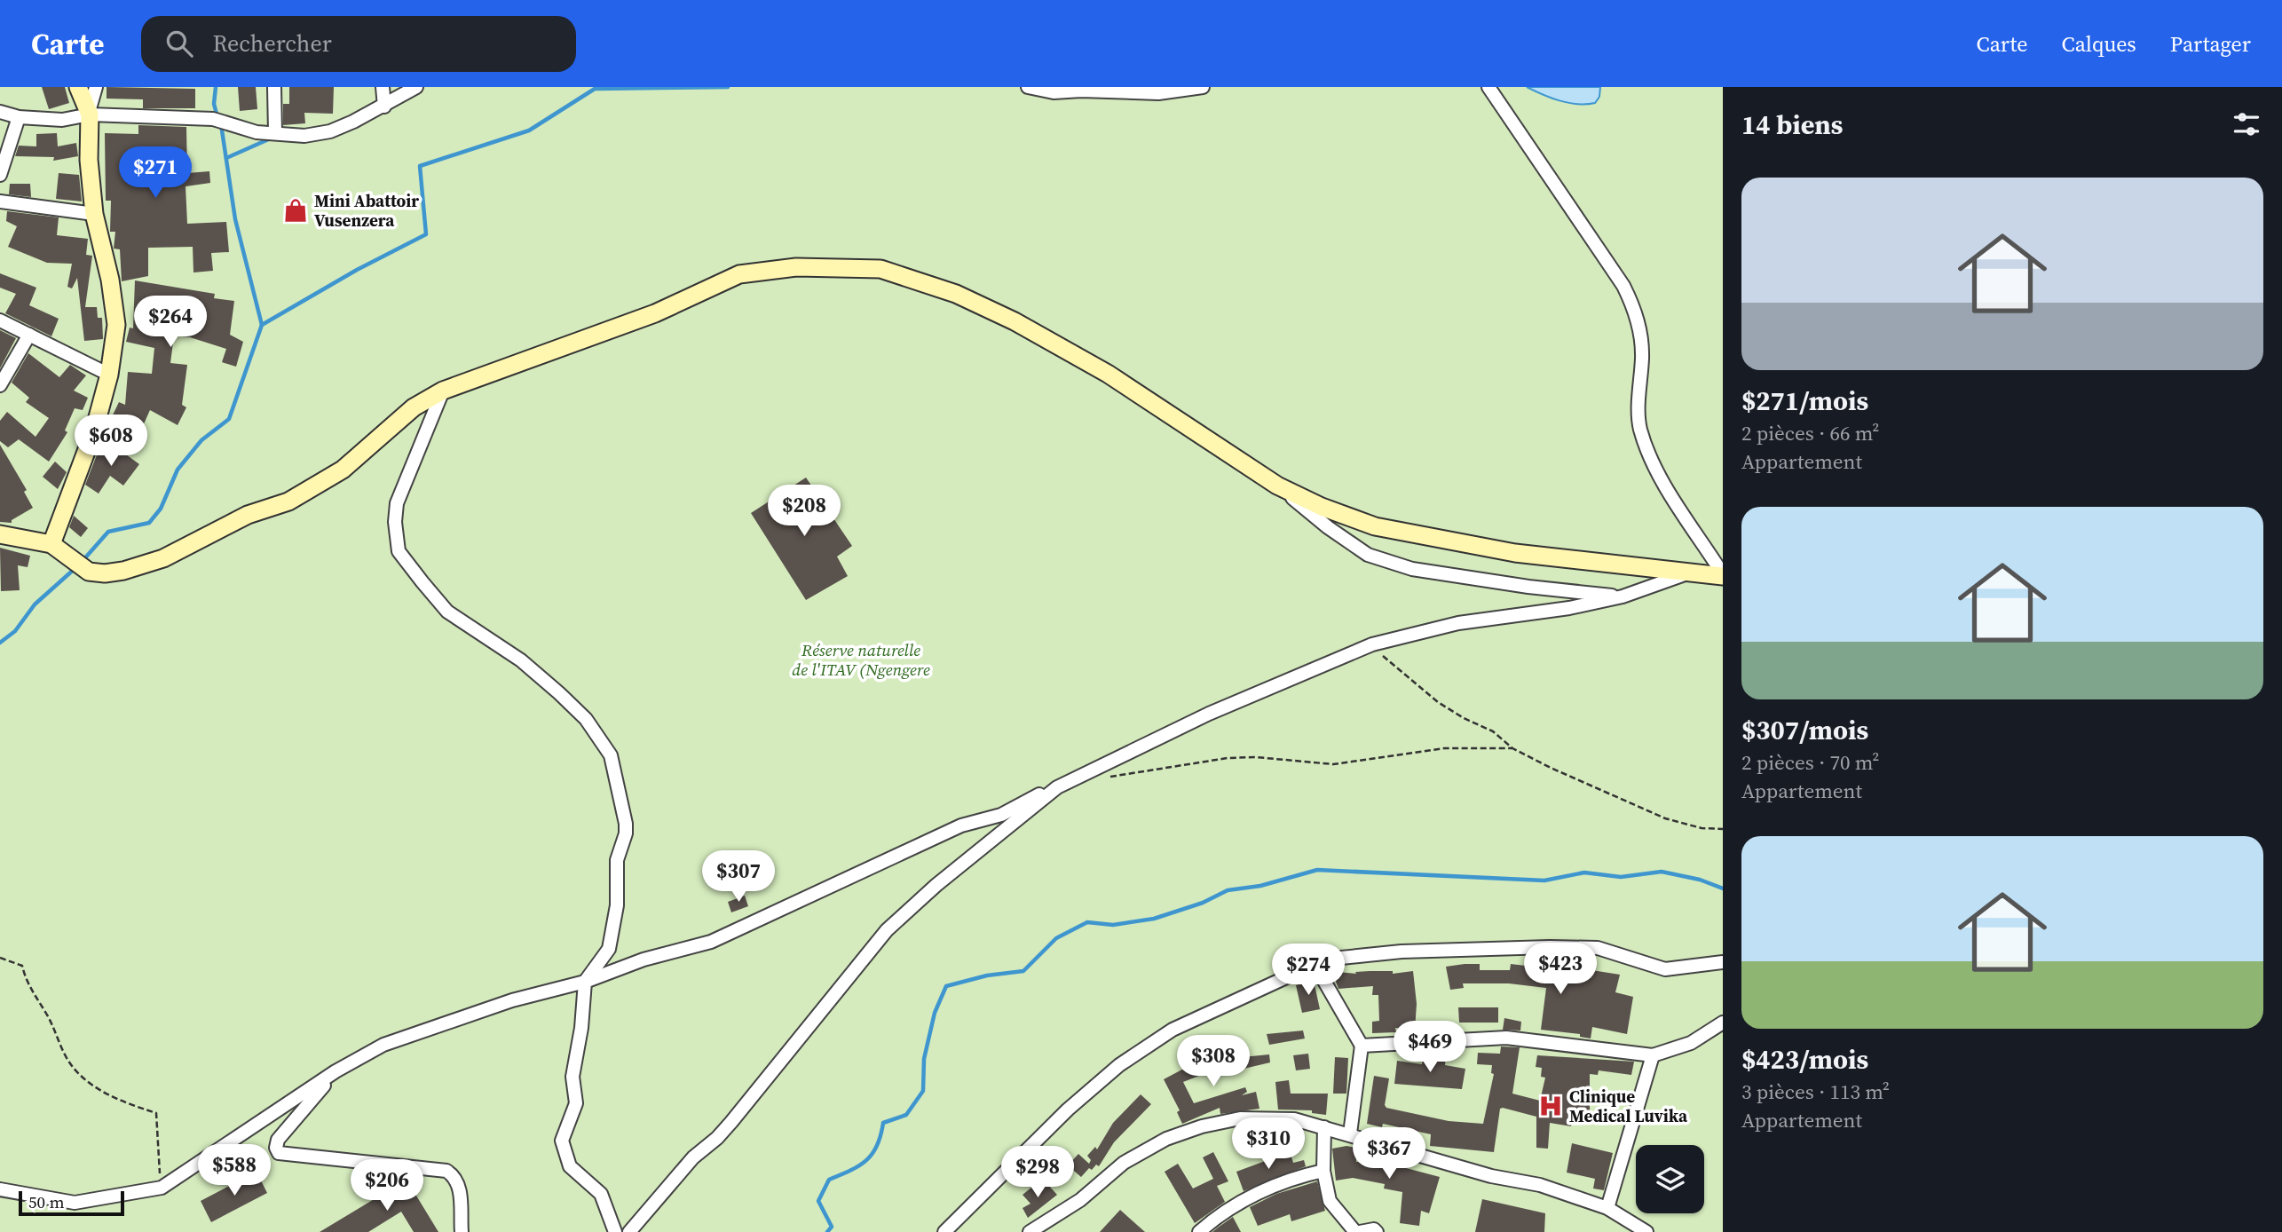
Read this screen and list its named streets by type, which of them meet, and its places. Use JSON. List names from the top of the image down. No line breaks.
{"parks":["Réserve naturelle de l'ITAV (Ngengere"],"places":{"shop":["Mini Abattoir Vusenzera"],"hospital":["Clinique Medical Luvika"]},"scale_bar":"50 m","page":{"header":"Carte","search":"Rechercher","nav":["Carte","Calques","Partager"],"heading":"14 biens","price":["$271","$264","$608","$208","$307","$423","$274","$469","$308","$310","$367","$588","$298","$206"],"list":[{"name":"$271/mois","note":"2 pièces · 66 m² · Appartement"},{"name":"$307/mois","note":"2 pièces · 70 m² · Appartement"},{"name":"$423/mois","note":"3 pièces · 113 m² · Appartement"}],"scale":"50 m"}}
